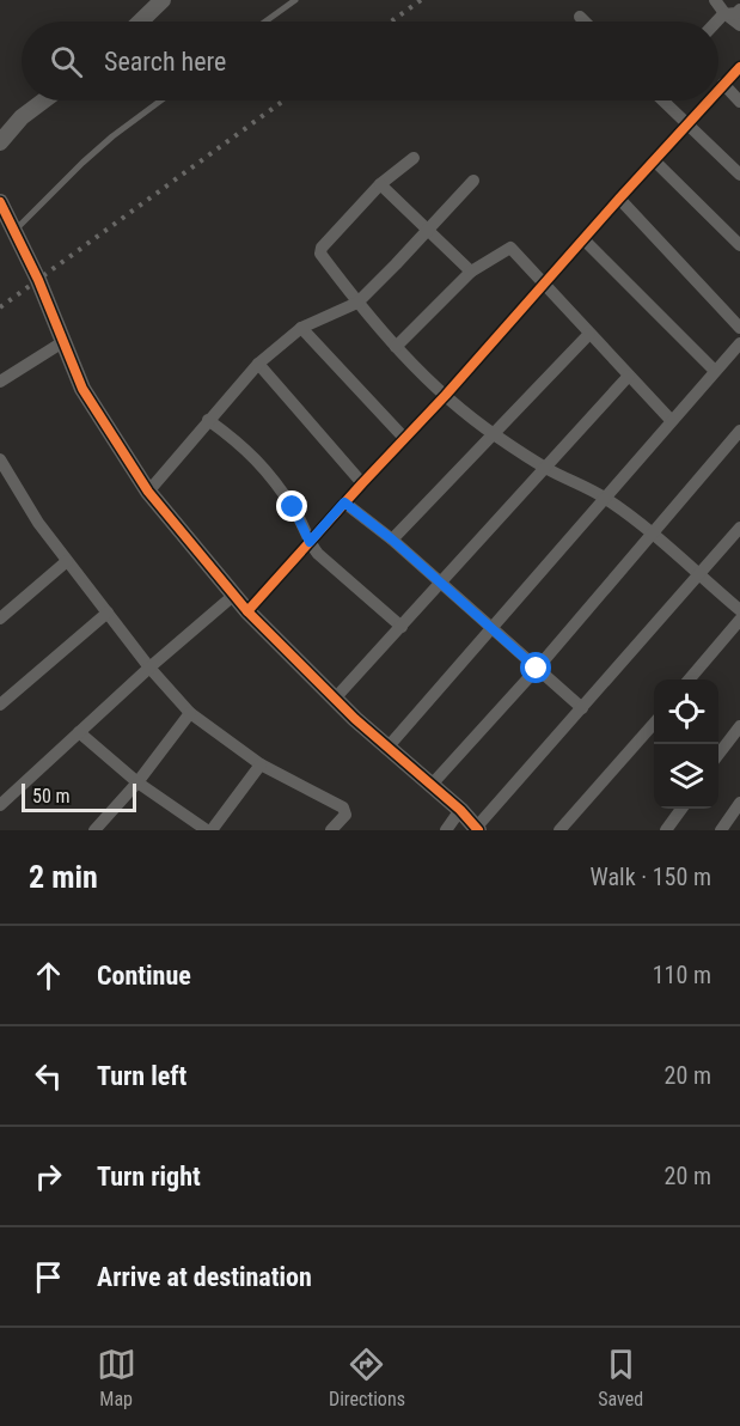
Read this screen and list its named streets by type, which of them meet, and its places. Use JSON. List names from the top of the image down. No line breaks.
{"scale_bar":"50 m","page":{"search":"Search here","scale":"50 m","heading":["2 min","Walk · 150 m"],"list":[["Continue","110 m"],["Turn left","20 m"],["Turn right","20 m"],"Arrive at destination"],"nav":["Map","Directions","Saved"]}}
